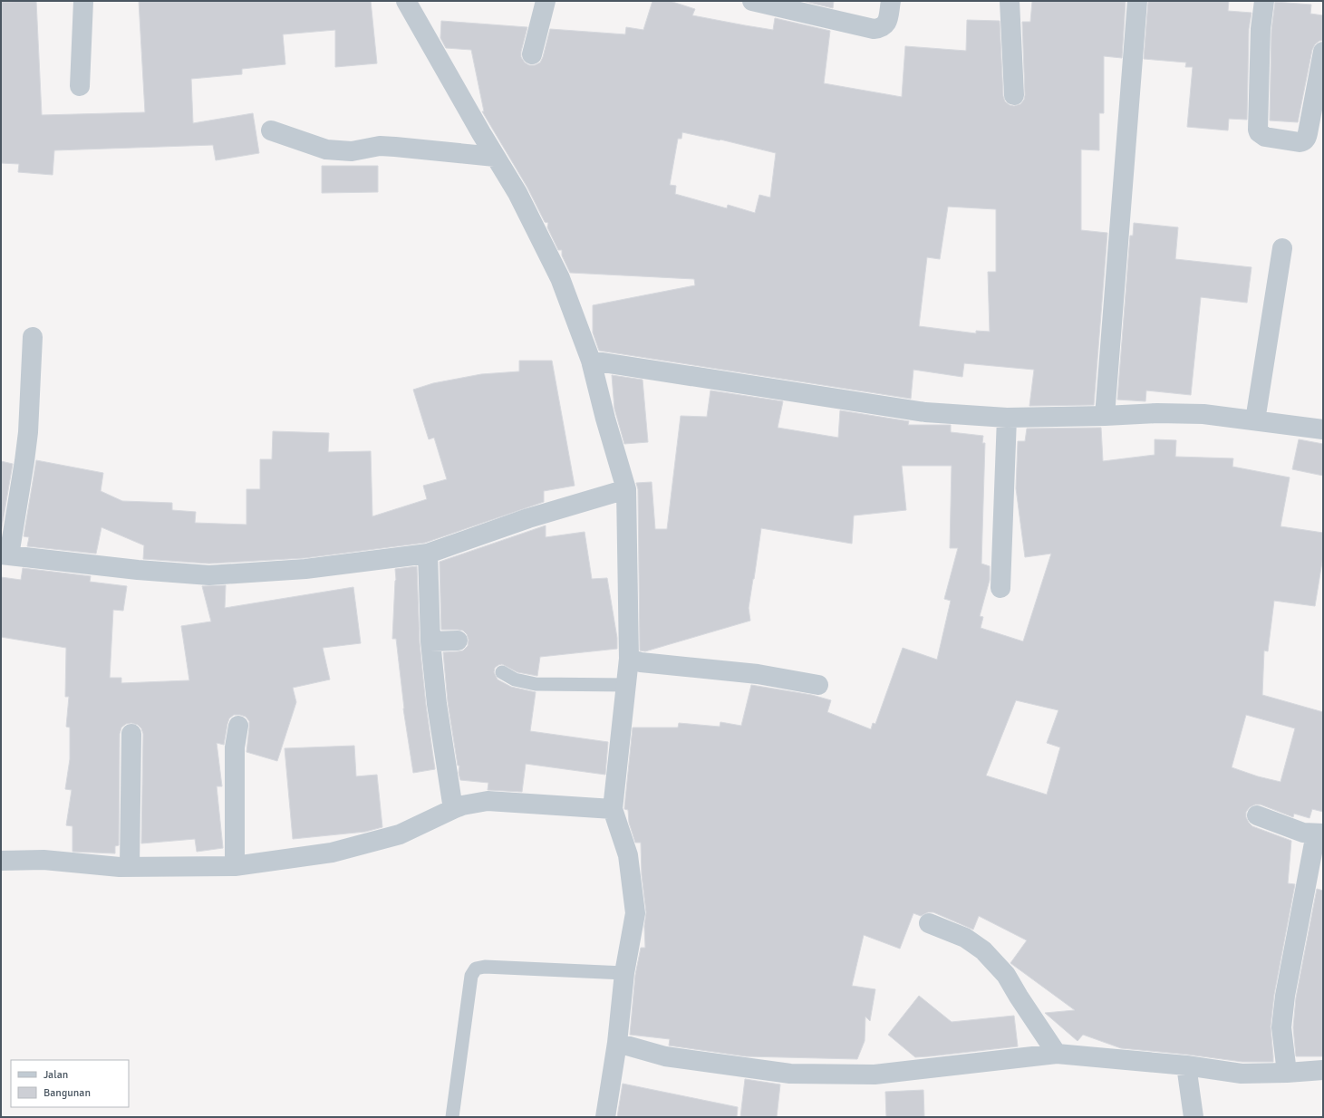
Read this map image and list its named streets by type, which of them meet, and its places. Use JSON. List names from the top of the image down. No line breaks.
{"legend":["Jalan","Bangunan"]}
